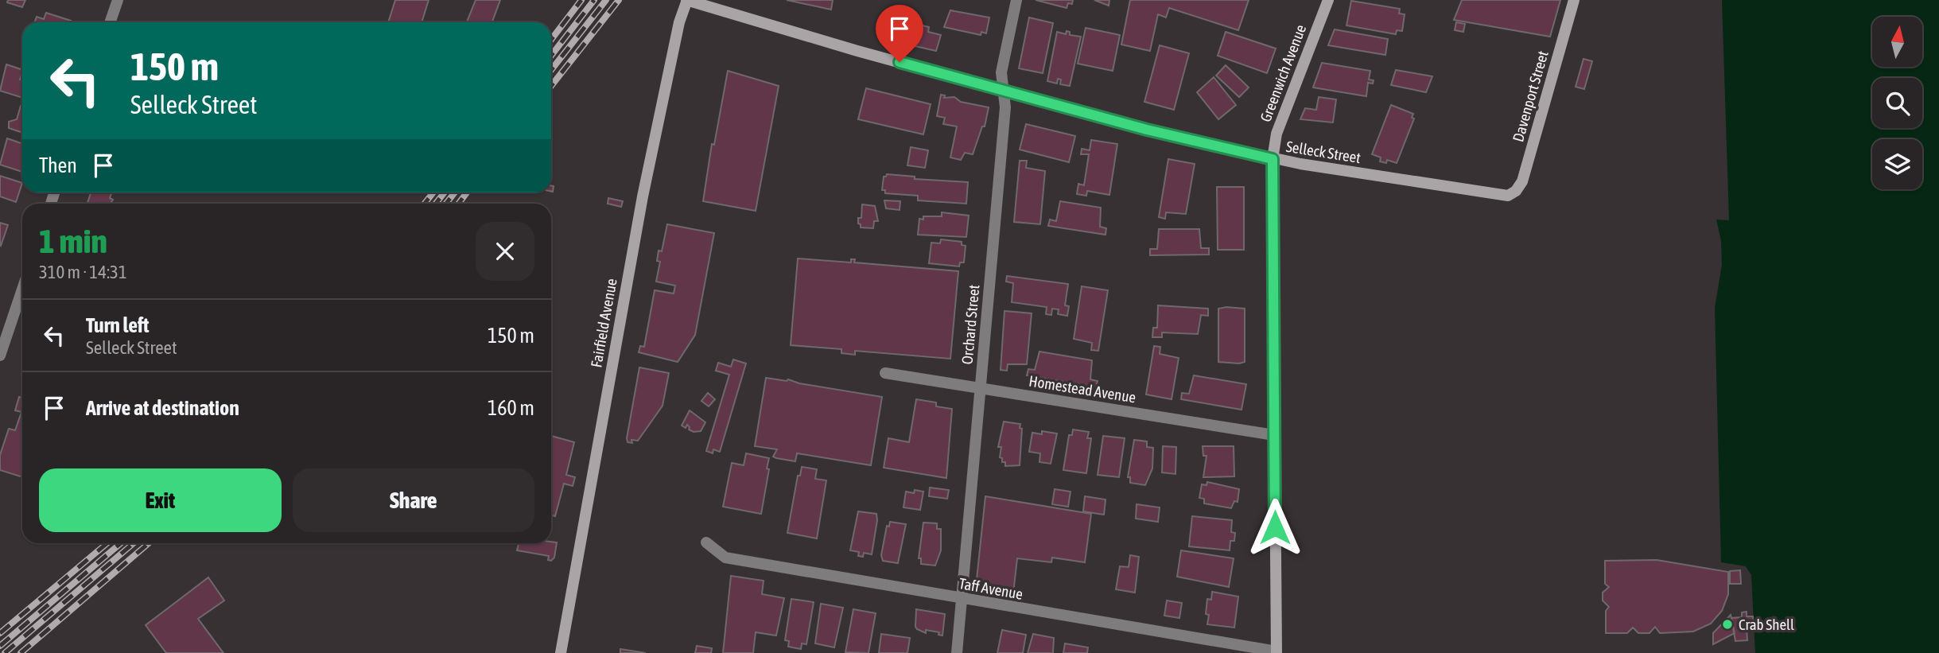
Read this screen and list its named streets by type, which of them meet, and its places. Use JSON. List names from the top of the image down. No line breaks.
{"streets":{"main road":["Greenwich Avenue","Davenport Street","Selleck Street","Fairfield Avenue"],"street":["Orchard Street","Homestead Avenue","Taff Avenue"]},"crossings":[["Greenwich Avenue","Selleck Street"],["Greenwich Avenue","Homestead Avenue"],["Greenwich Avenue","Taff Avenue"],["Davenport Street","Selleck Street"],["Selleck Street","Fairfield Avenue"],["Selleck Street","Orchard Street"],["Orchard Street","Homestead Avenue"],["Orchard Street","Taff Avenue"]],"places":["Crab Shell"],"north":"top","page":{"turn":["150 m","Selleck Street"],"then":"Then","heading":["1 min","310 m · 14:31"],"list":[{"name":"Turn left","note":"Selleck Street","value":"150 m"},{"name":"Arrive at destination","value":"160 m"}],"buttons":["Exit","Share"]}}
